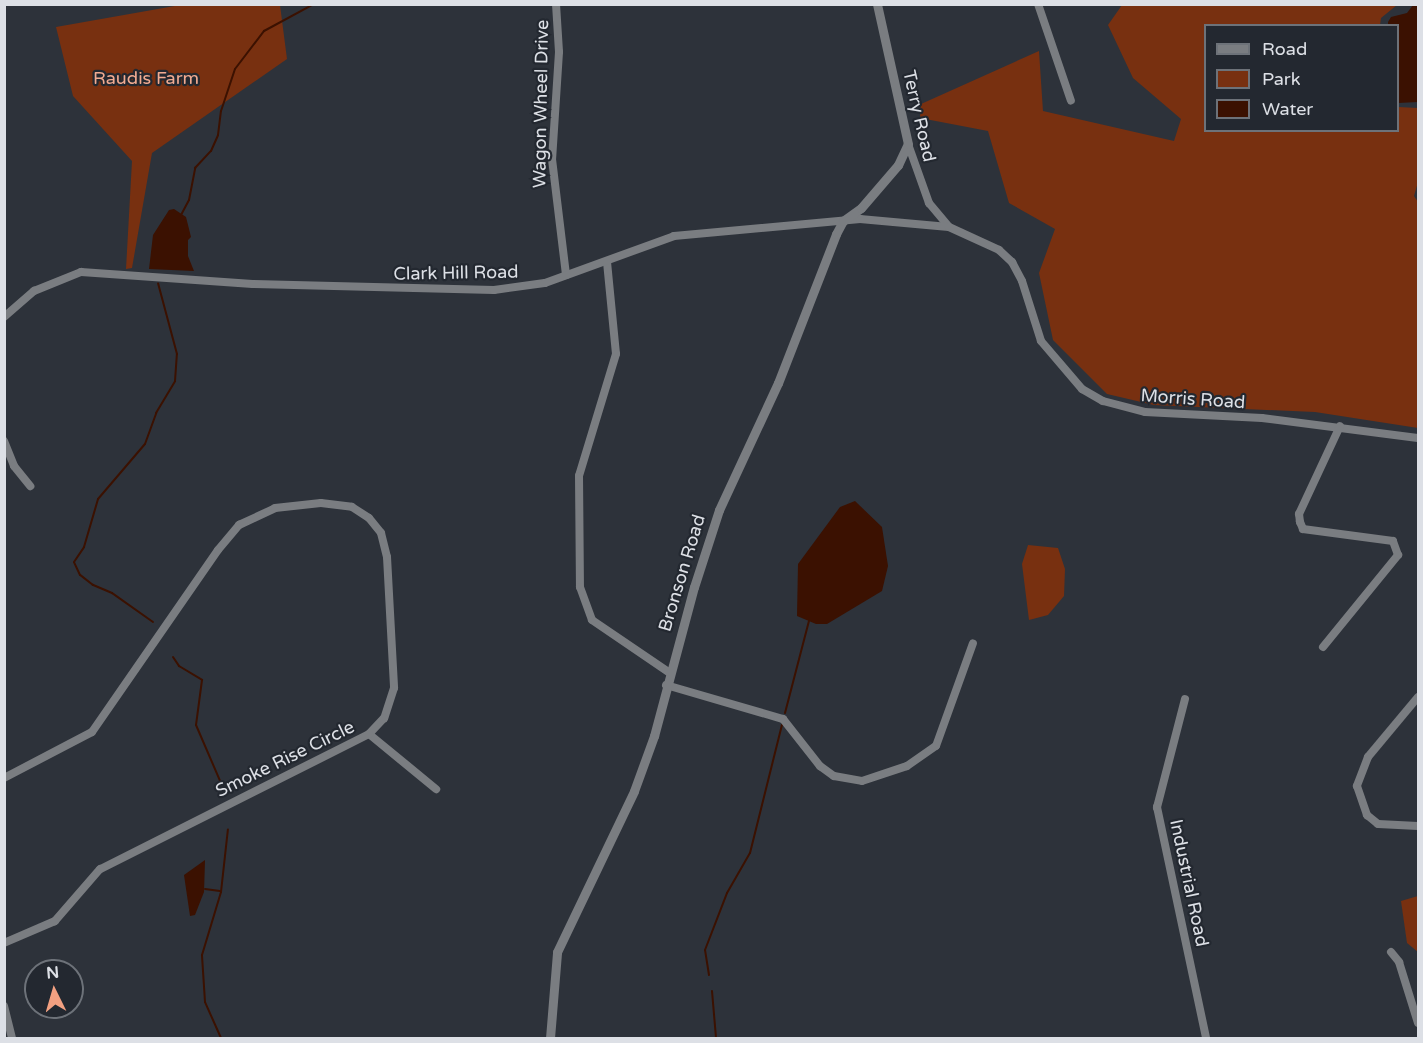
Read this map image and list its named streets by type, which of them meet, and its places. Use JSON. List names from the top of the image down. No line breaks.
{"streets":{"street":["Wagon Wheel Drive","Terry Road","Clark Hill Road","Morris Road","Bronson Road","Smoke Rise Circle","Industrial Road"]},"crossings":[["Wagon Wheel Drive","Clark Hill Road"],["Terry Road","Clark Hill Road"],["Terry Road","Morris Road"],["Terry Road","Bronson Road"],["Clark Hill Road","Morris Road"],["Clark Hill Road","Bronson Road"]],"parks":["Raudis Farm"],"legend":["Road","Park","Water"],"north":"top"}
